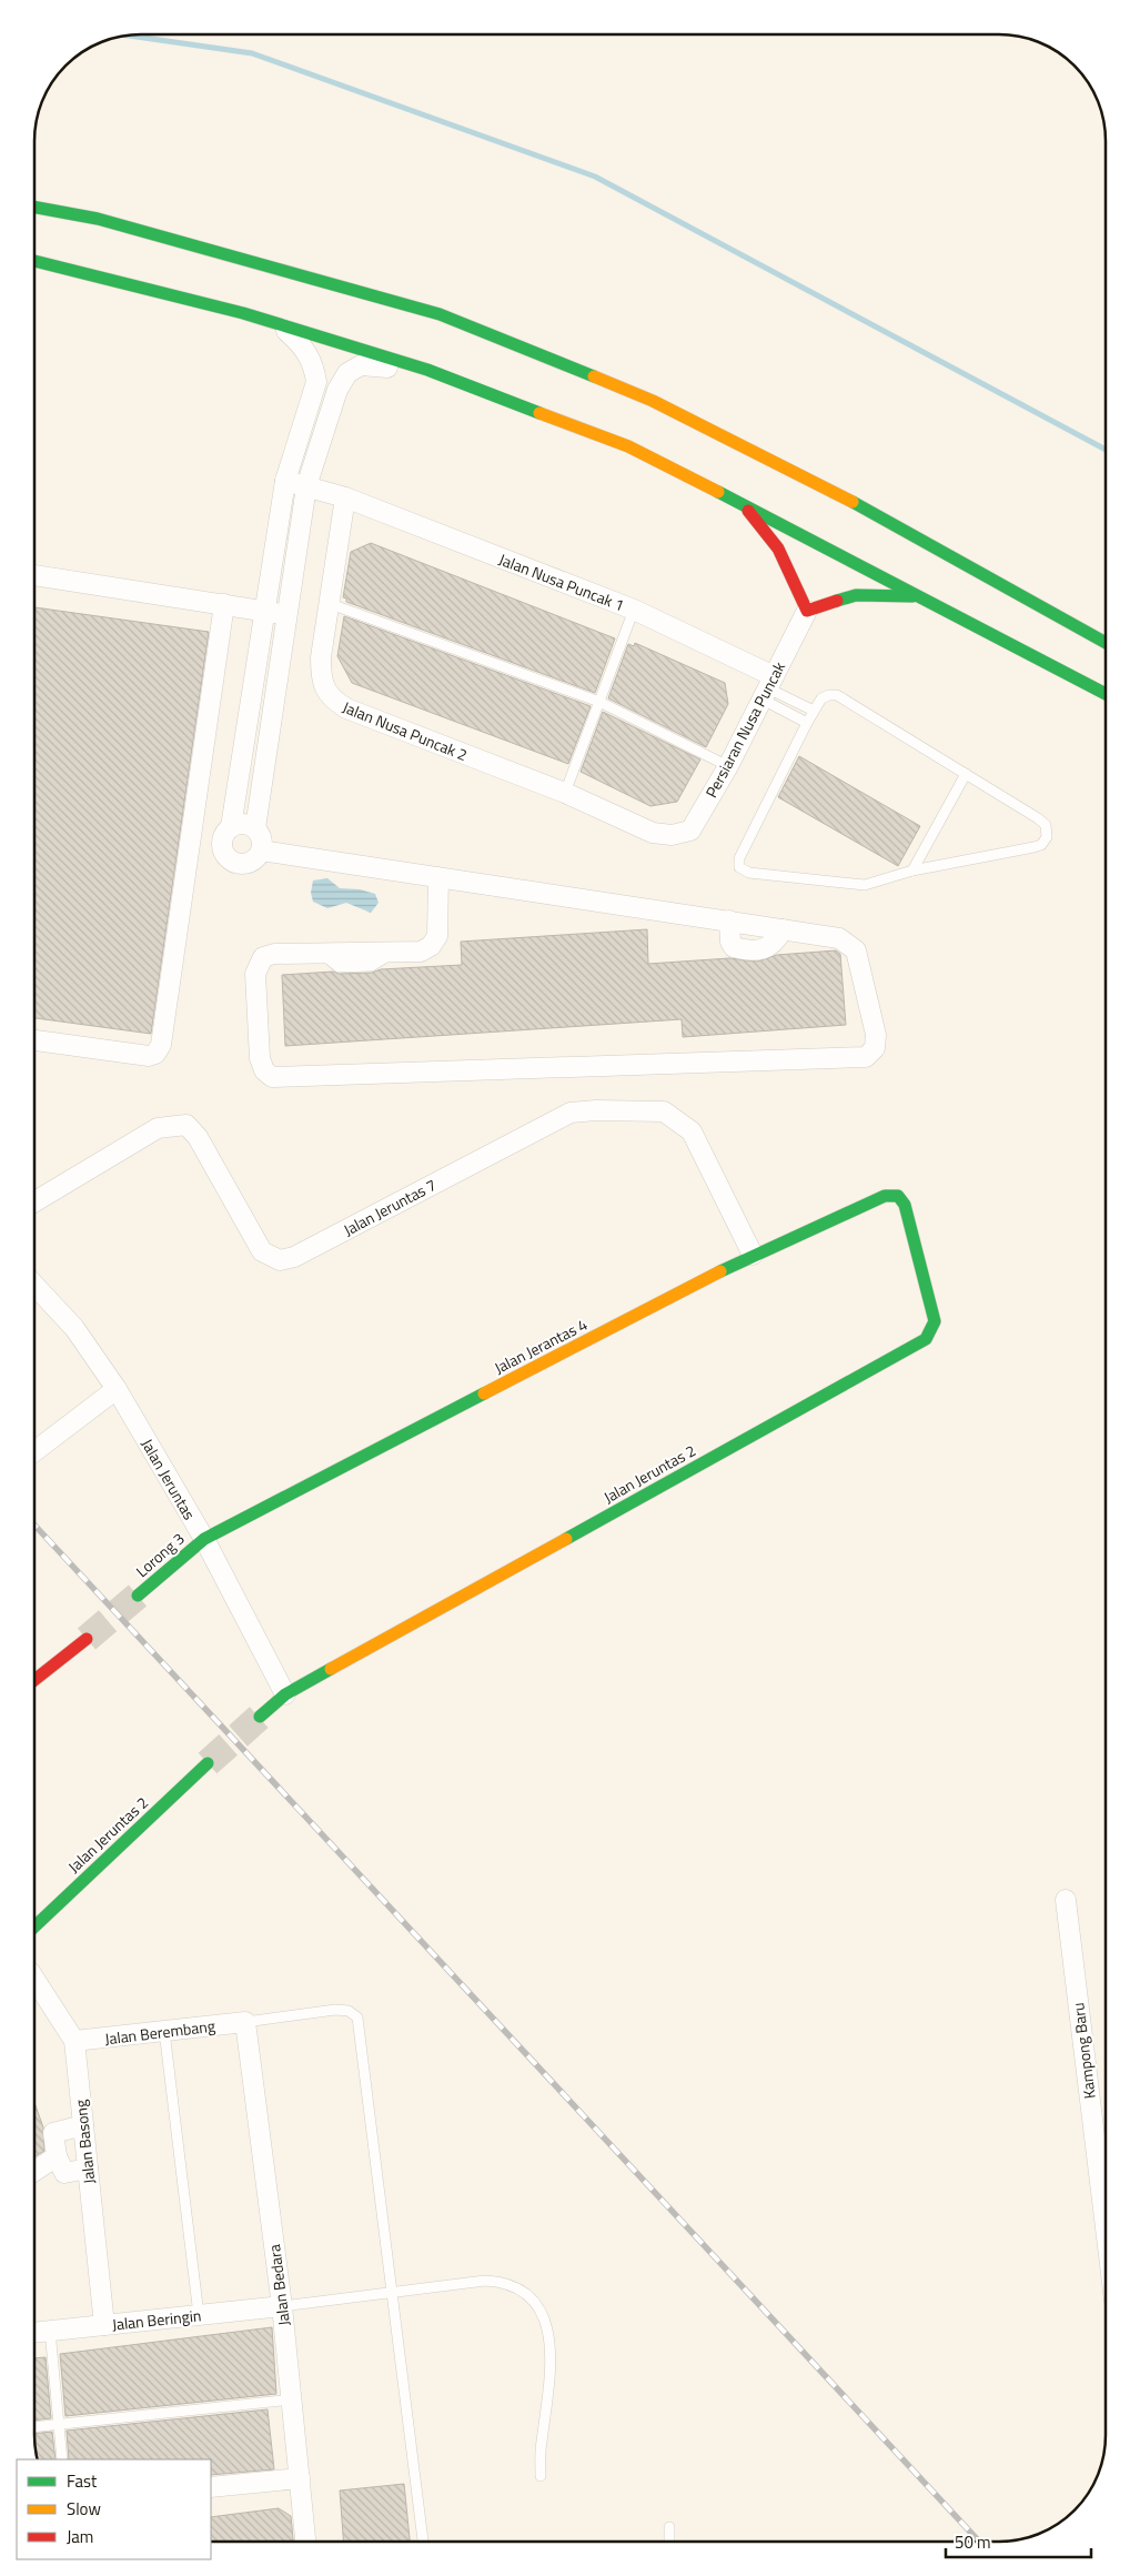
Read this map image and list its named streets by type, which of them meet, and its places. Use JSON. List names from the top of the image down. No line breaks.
{"streets":{"main road":["Jalan Jerantas 4","Jalan Jeruntas 2","Lorong 3"],"street":["Jalan Nusa Puncak 1","Persiaran Nusa Puncak","Jalan Nusa Puncak 2","Jalan Jeruntas 7","Jalan Jeruntas","Jalan Berembang","Kampong Baru","Jalan Basong","Jalan Bedara","Jalan Beringin"]},"crossings":[["Jalan Nusa Puncak 1","Persiaran Nusa Puncak"],["Jalan Nusa Puncak 1","Jalan Nusa Puncak 2"],["Persiaran Nusa Puncak","Jalan Nusa Puncak 2"],["Jalan Jeruntas 7","Jalan Jerantas 4"],["Jalan Jerantas 4","Jalan Jeruntas 2"],["Jalan Jerantas 4","Jalan Jeruntas"],["Jalan Jerantas 4","Lorong 3"],["Jalan Jeruntas 2","Jalan Jeruntas"],["Jalan Jeruntas","Lorong 3"],["Jalan Berembang","Jalan Basong"],["Jalan Berembang","Jalan Bedara"],["Jalan Basong","Jalan Beringin"],["Jalan Bedara","Jalan Beringin"]],"legend":["Fast","Slow","Jam"],"scale_bar":"50 m"}
